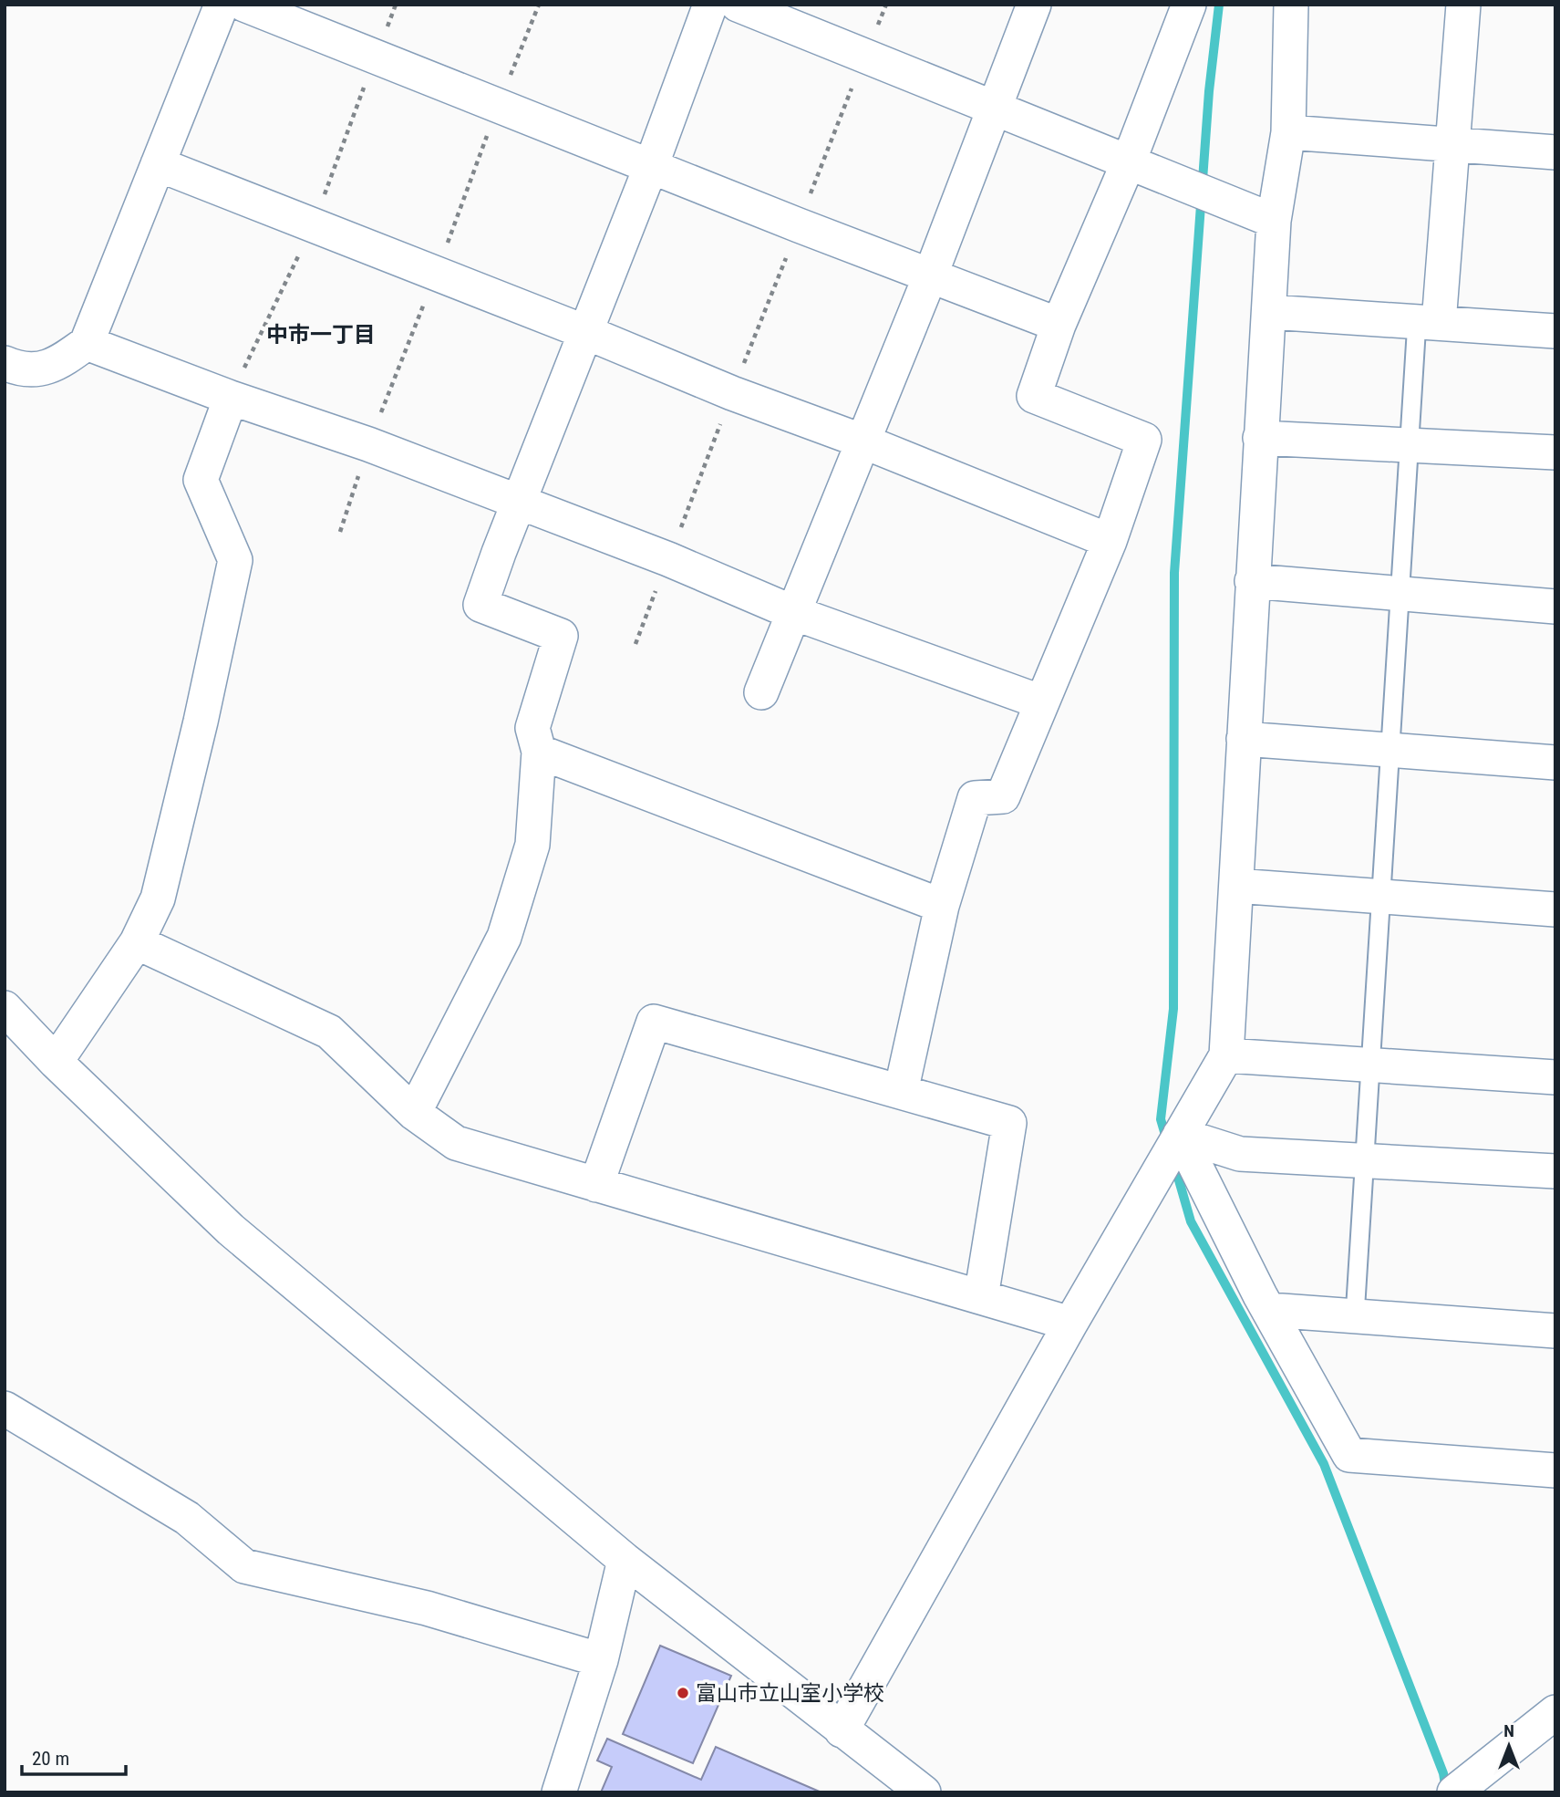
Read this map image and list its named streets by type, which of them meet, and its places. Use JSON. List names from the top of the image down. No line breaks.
{"districts":["中市一丁目"],"places":["富山市立山室小学校"],"scale_bar":"20 m","north":"top"}
